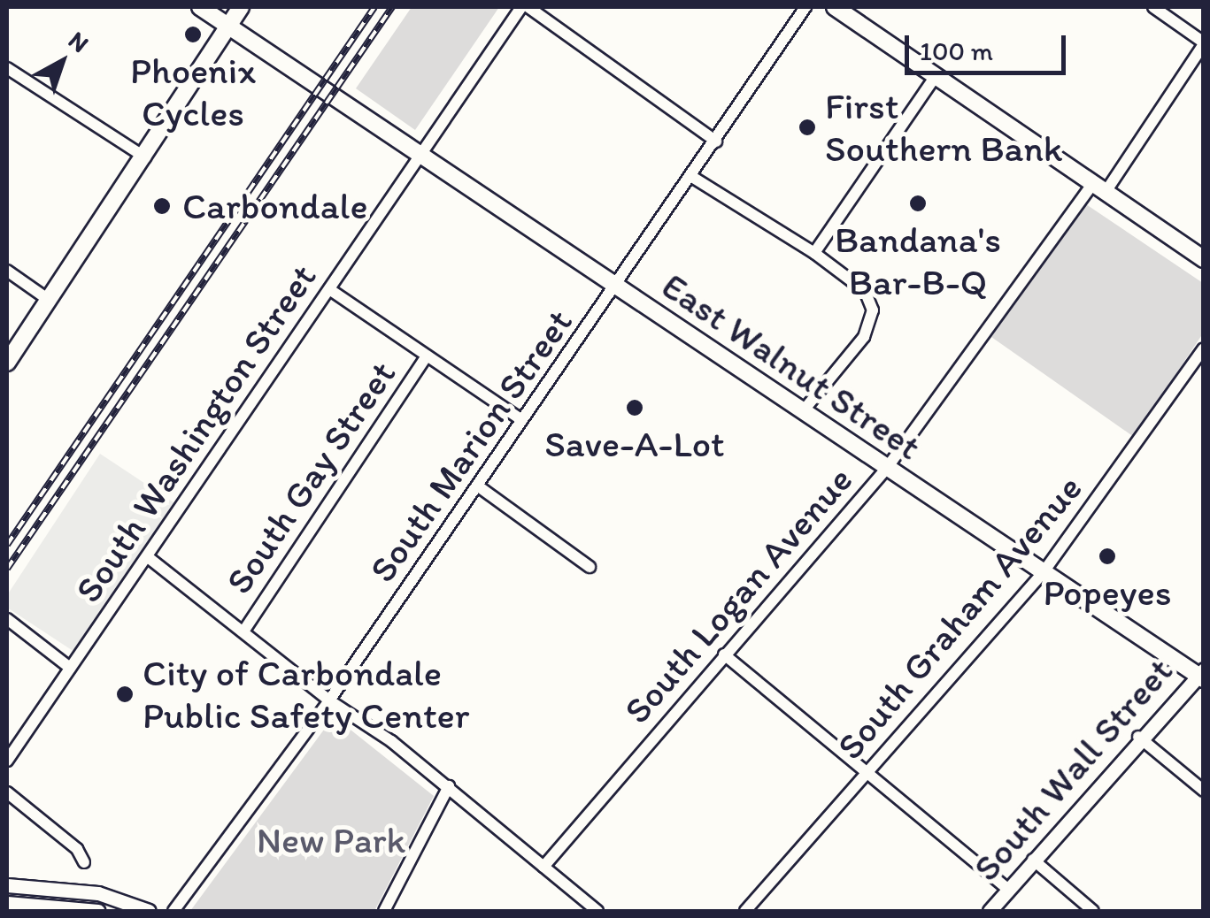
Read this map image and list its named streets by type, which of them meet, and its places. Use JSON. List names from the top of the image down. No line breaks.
{"streets":{"highway":["East Walnut Street"],"main road":["South Wall Street"],"street":["South Washington Street","South Marion Street","South Gay Street","South Logan Avenue","South Graham Avenue"]},"crossings":[["East Walnut Street","South Washington Street"],["East Walnut Street","South Marion Street"],["East Walnut Street","South Logan Avenue"],["East Walnut Street","South Graham Avenue"],["East Walnut Street","South Wall Street"]],"parks":["New Park"],"places":["Phoenix Cycles","First Southern Bank","Bandana's Bar-B-Q","Carbondale","Save-A-Lot","Popeyes","City of Carbondale Public Safety Center"],"scale_bar":"100 m","north":"top right"}
